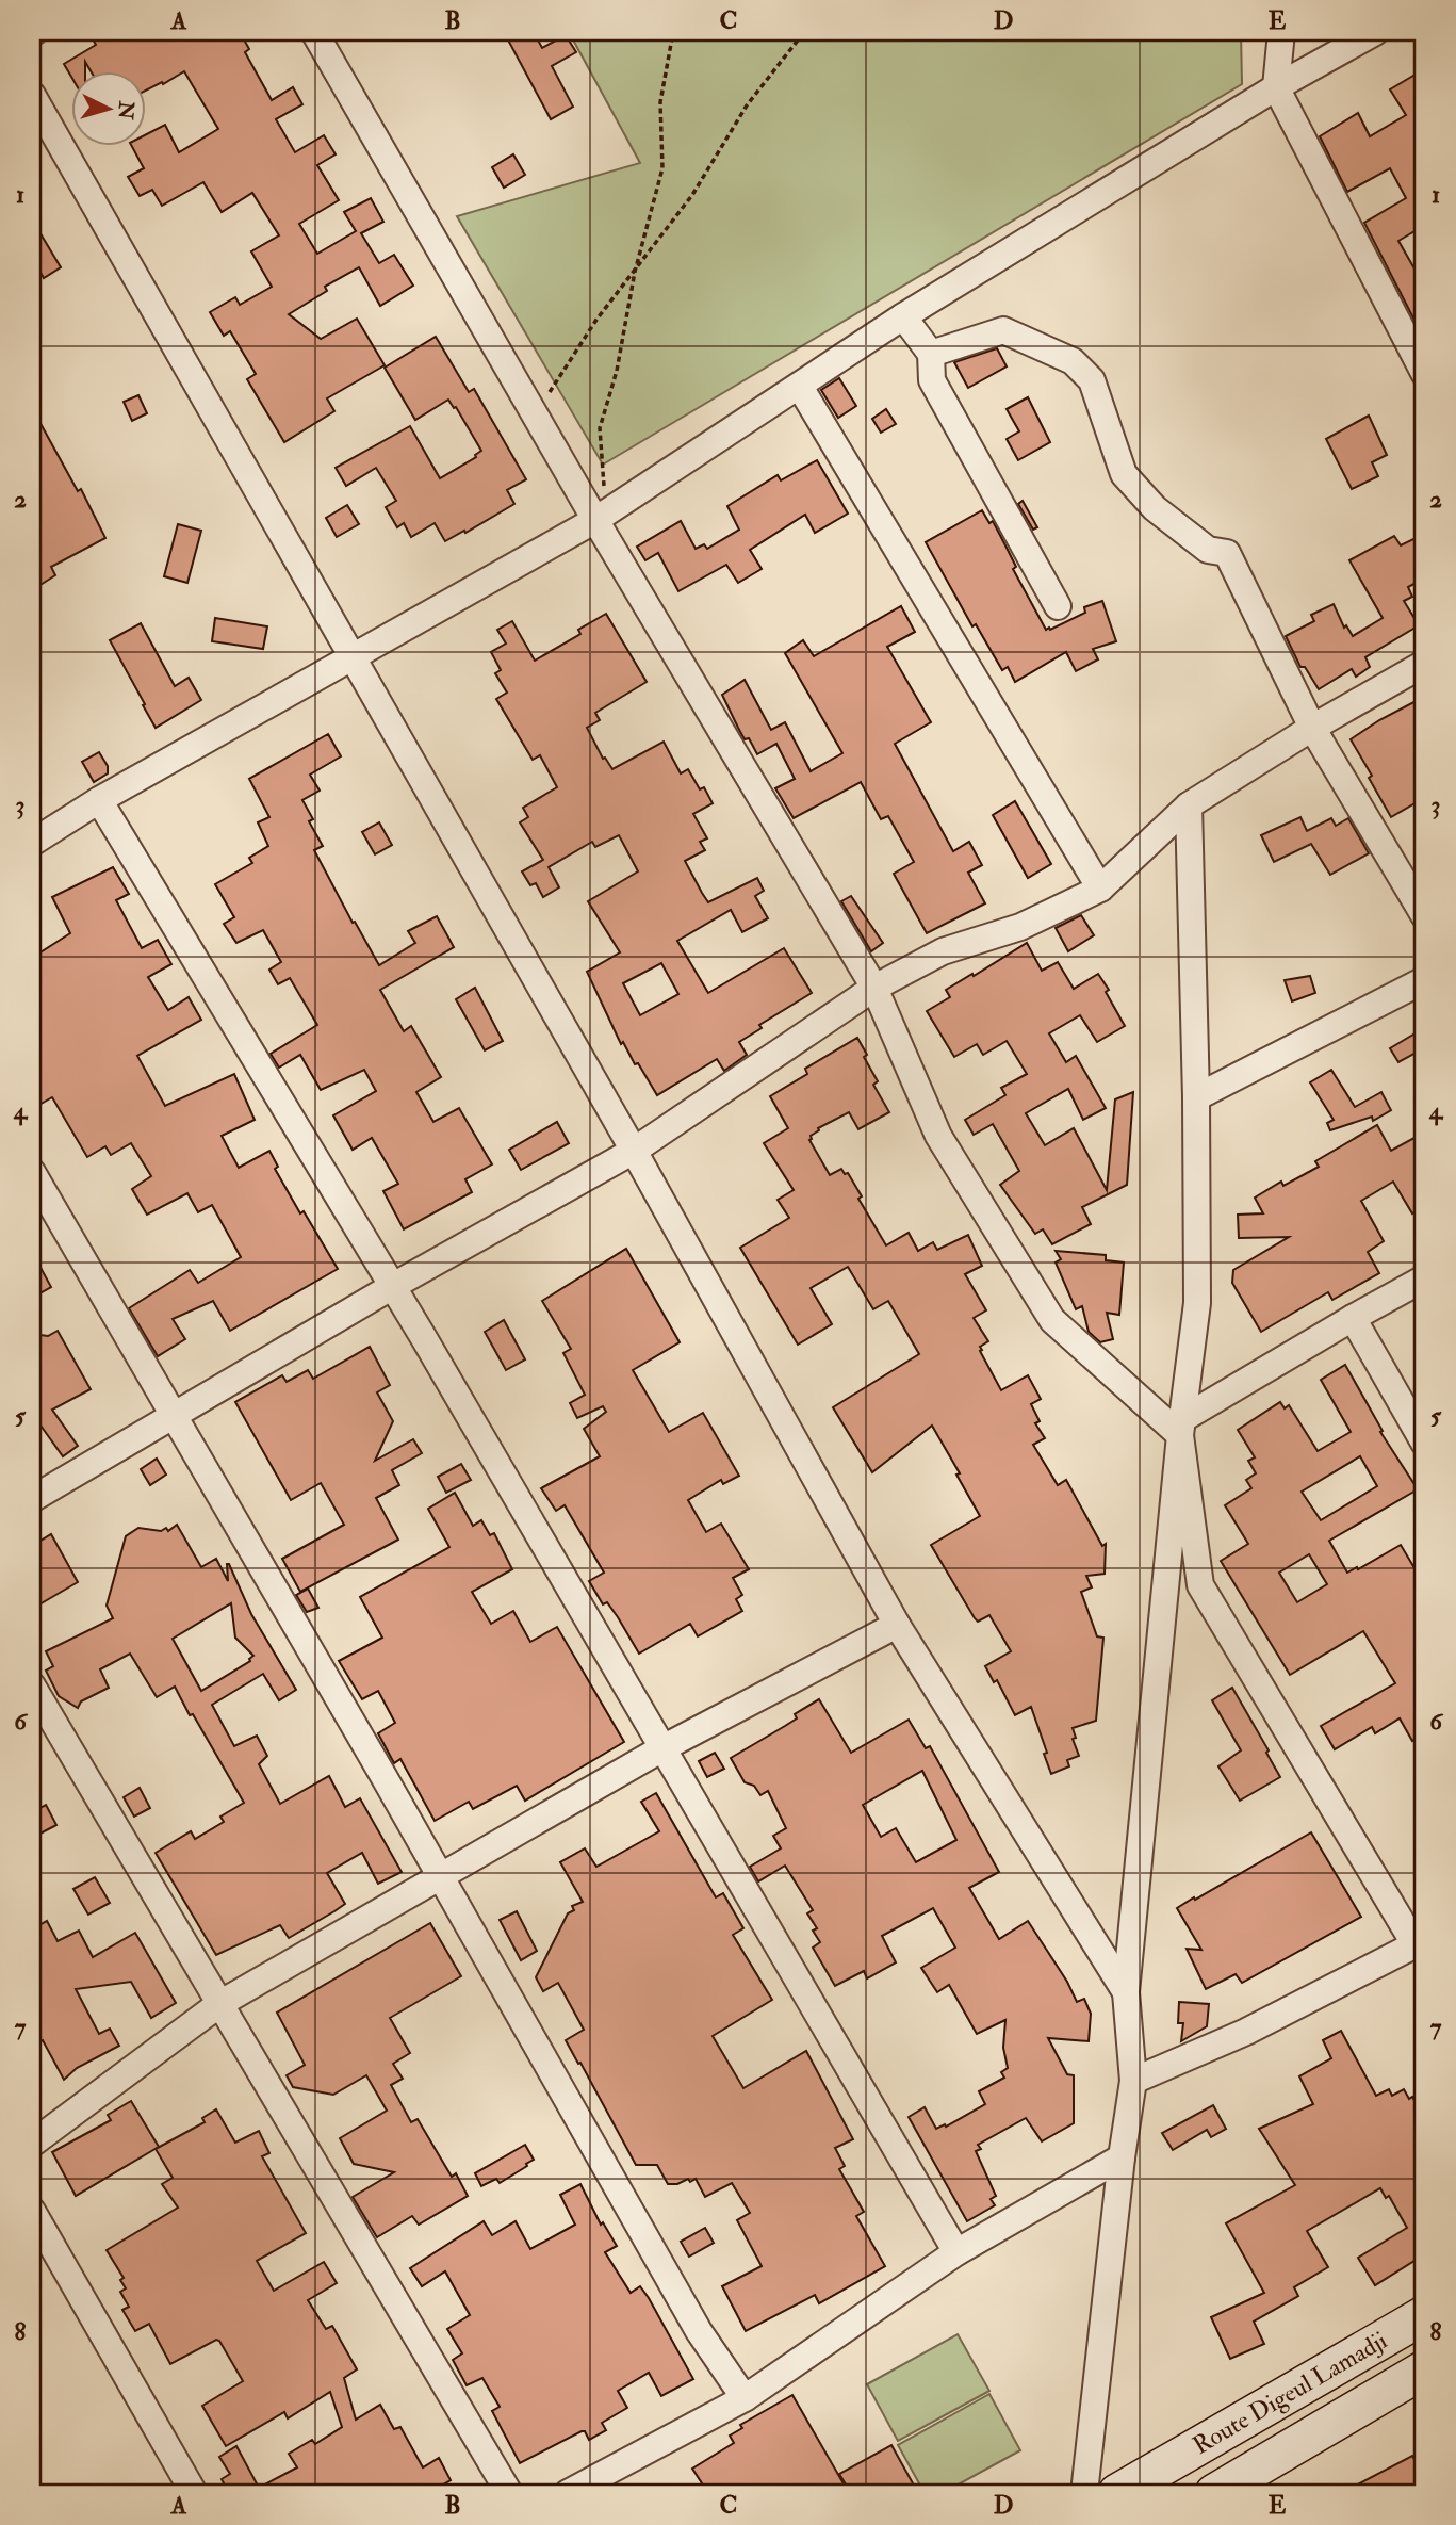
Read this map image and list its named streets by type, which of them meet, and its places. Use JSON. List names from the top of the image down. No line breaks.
{"streets":{"main road":["Route Digeul Lamadji"]},"north":"right","grid":{"columns":["A","B","C","D","E"],"rows":["1","2","3","4","5","6","7","8"]}}
